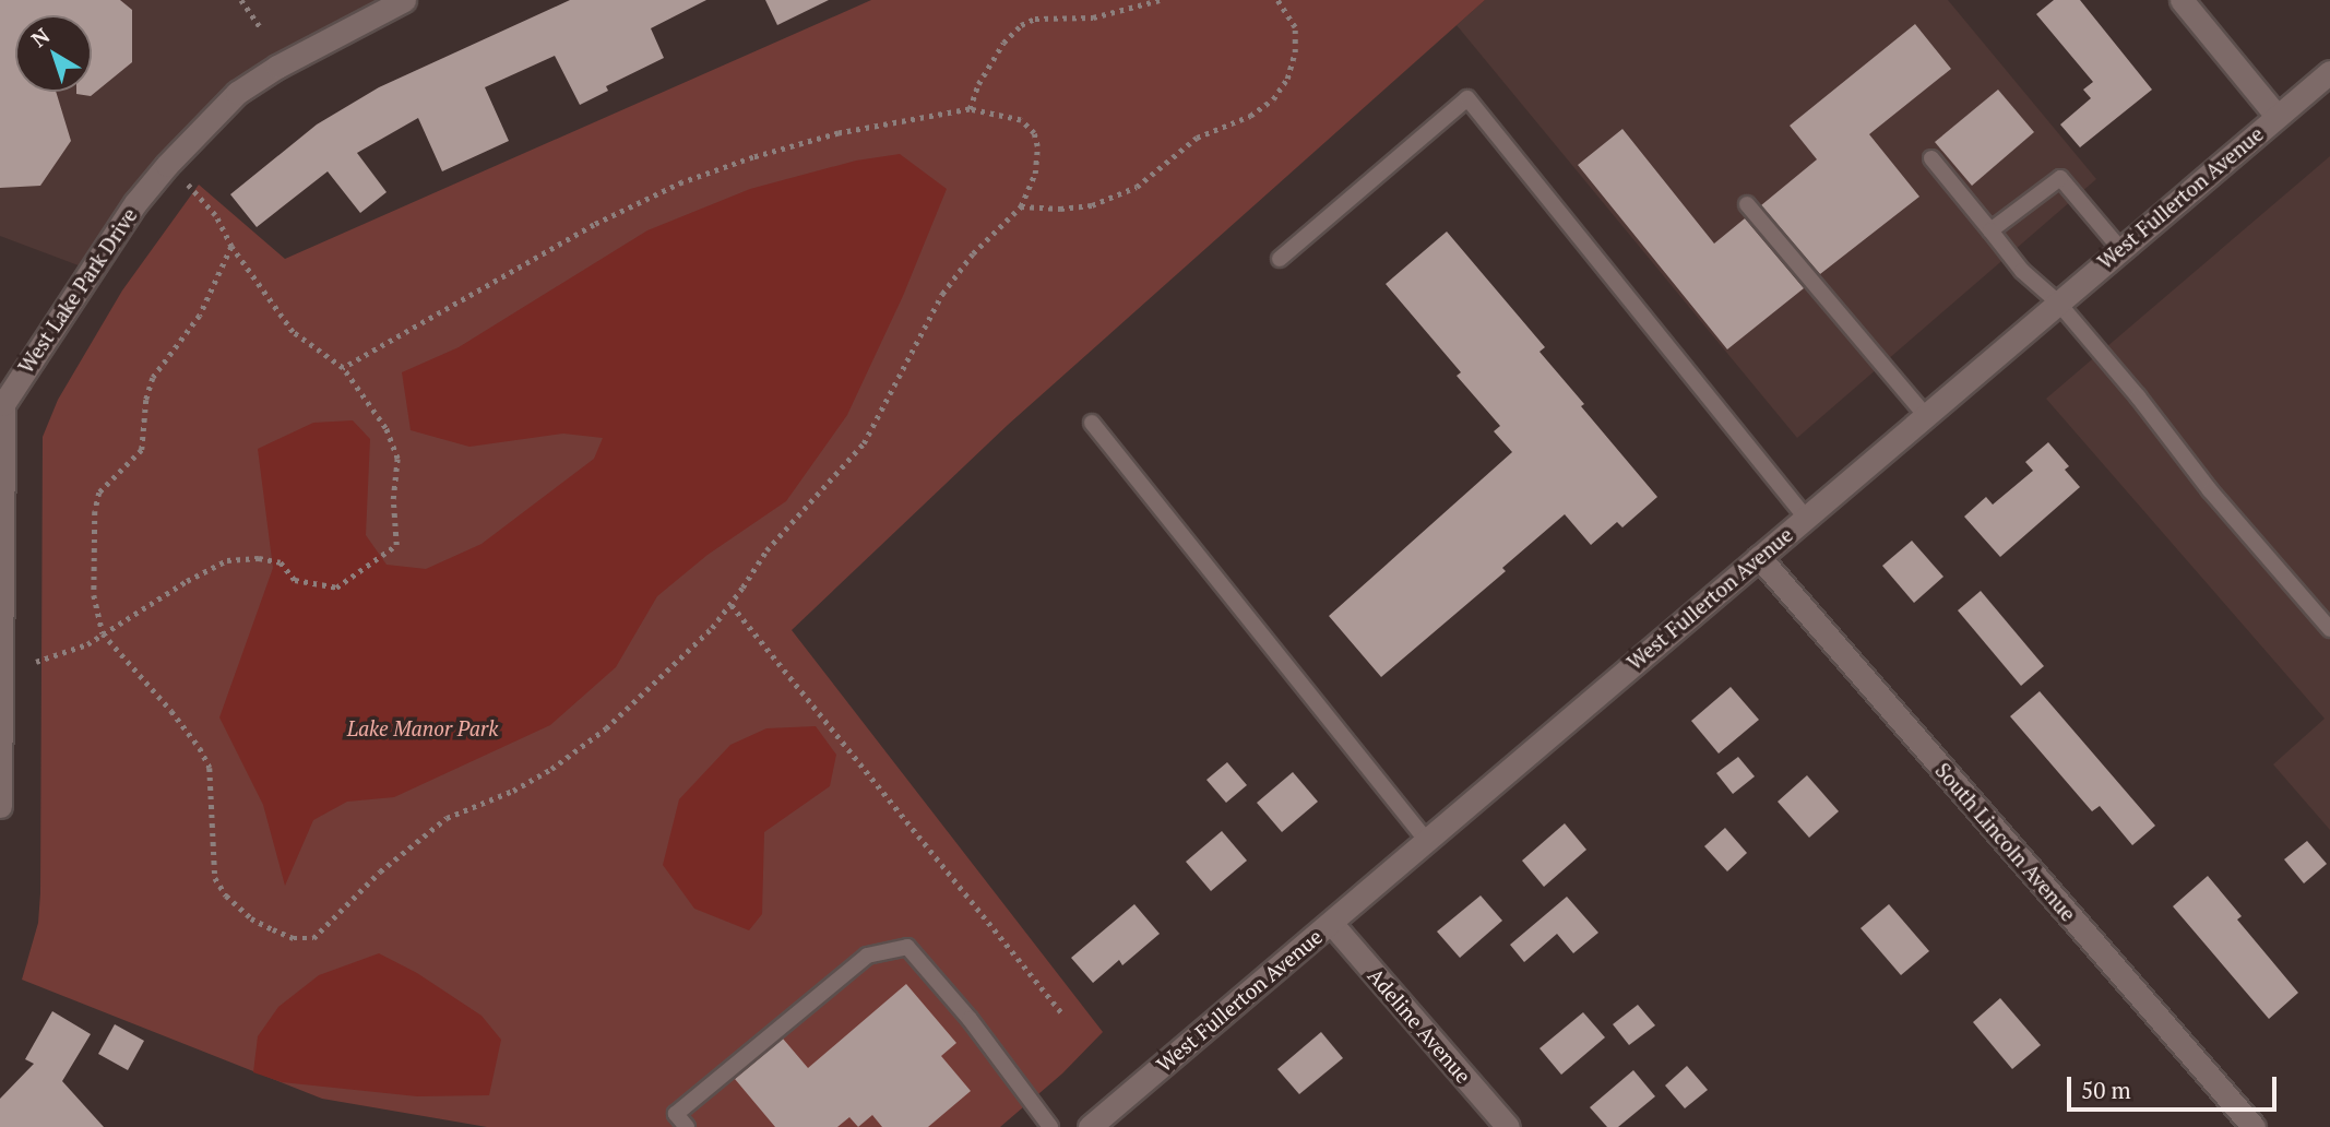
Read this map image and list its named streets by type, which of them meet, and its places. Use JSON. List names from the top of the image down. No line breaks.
{"streets":{"street":["West Fullerton Avenue","West Lake Park Drive","South Lincoln Avenue","Adeline Avenue"]},"crossings":[["West Fullerton Avenue","South Lincoln Avenue"],["West Fullerton Avenue","Adeline Avenue"]],"parks":["Lake Manor Park"],"scale_bar":"50 m","north":"top left"}
